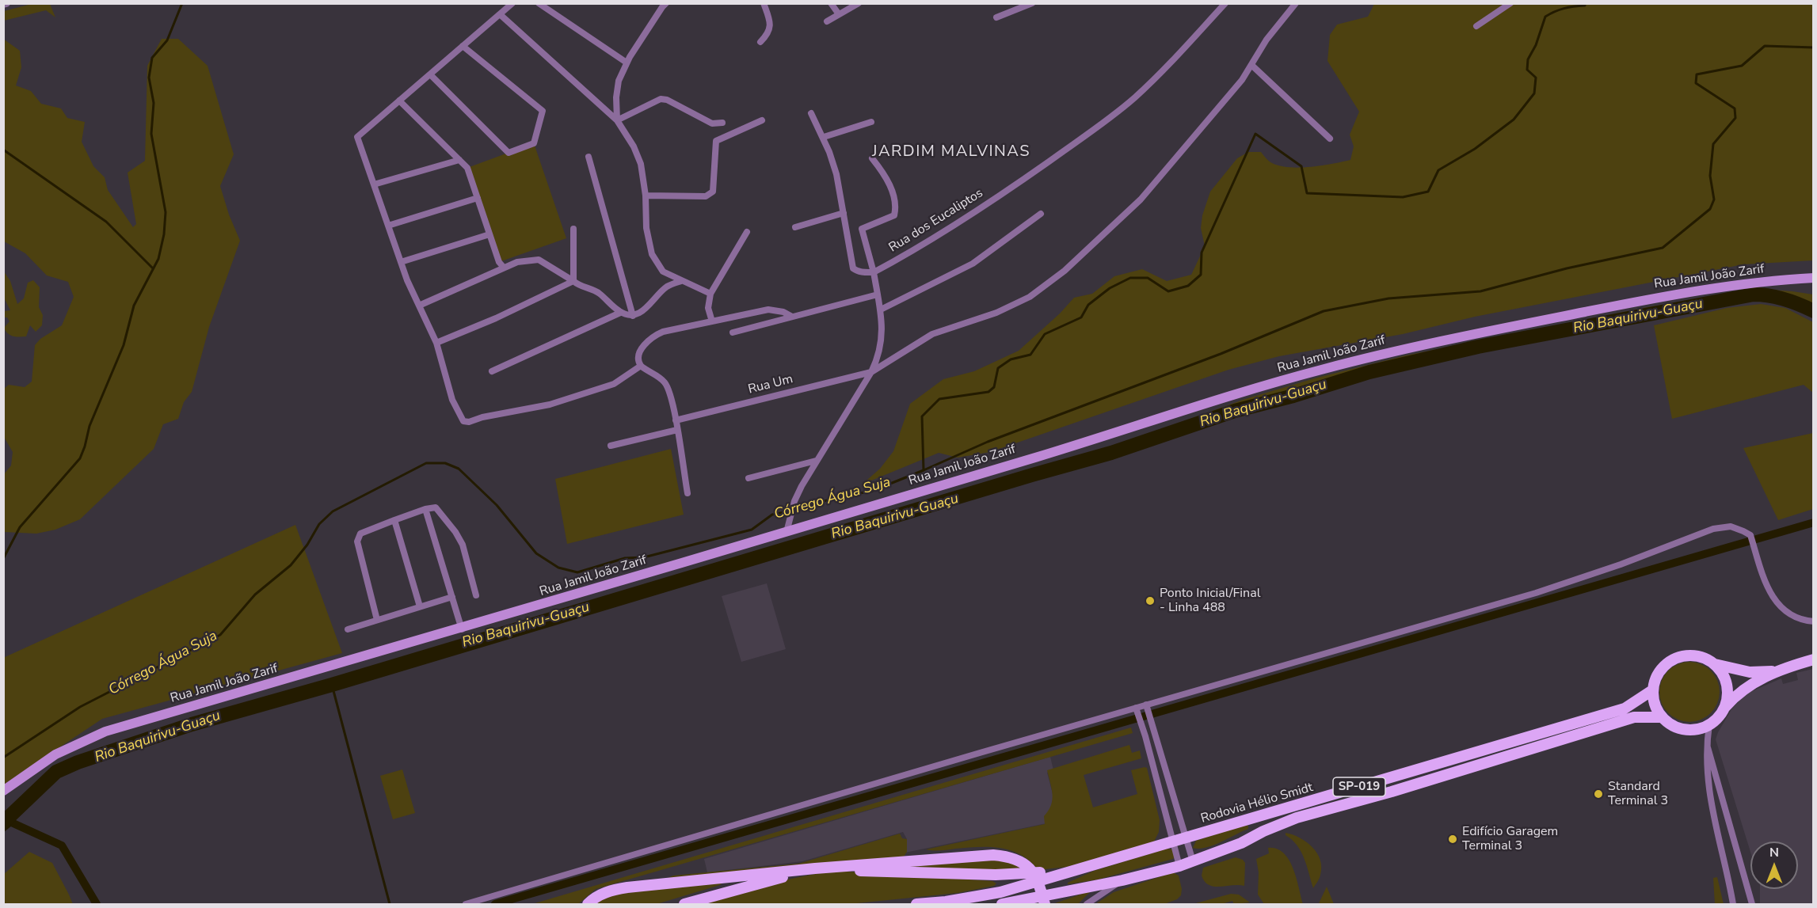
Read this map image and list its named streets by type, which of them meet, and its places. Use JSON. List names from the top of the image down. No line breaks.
{"streets":{"main road":["Rua Jamil João Zarif","SP-019","Rodovia Hélio Smidt"],"street":["Rua dos Eucaliptos","Rua Um"]},"crossings":[["SP-019","Rodovia Hélio Smidt"]],"districts":["JARDIM MALVINAS"],"water":["Rio Baquirivu-Guaçu","Córrego Água Suja"],"places":["Ponto Inicial/Final - Linha 488","Standard Terminal 3","Edifício Garagem Terminal 3"],"north":"top"}
